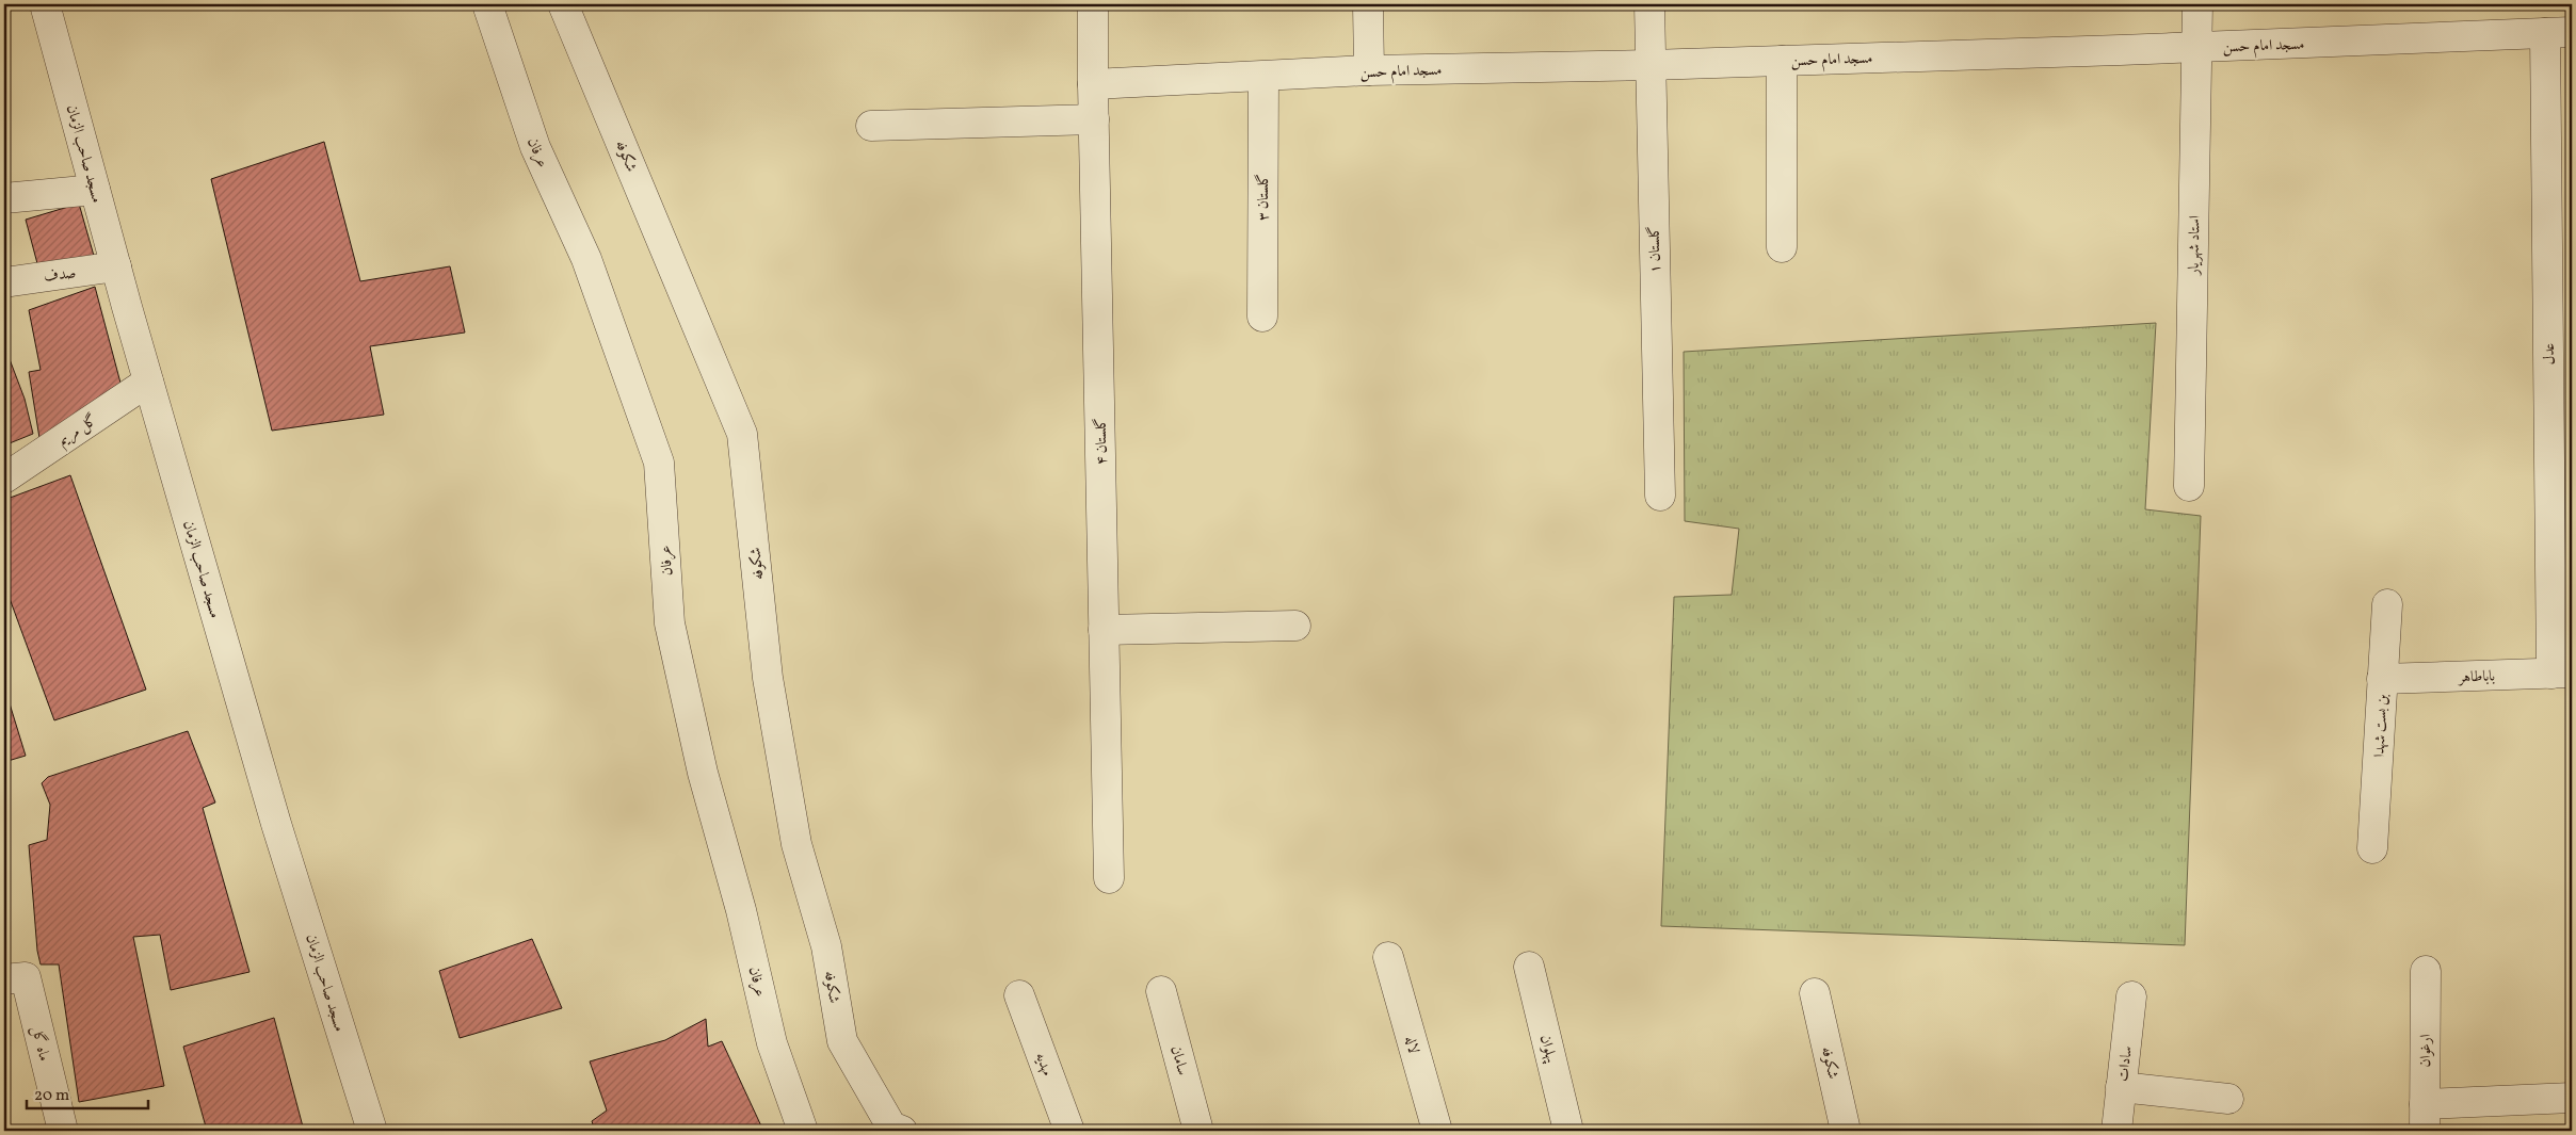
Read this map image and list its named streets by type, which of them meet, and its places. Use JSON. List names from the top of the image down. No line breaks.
{"streets":{"street":["مسجد امام حسن","عرفان","مسجد صاحب الزمان","شکوفه","گلستان ۳","استاد شهریار","گلستان ۱","صدف","عدل","گل مریم","گلستان ۴","باباطاهر","بن بست شهدا","ماه گل","لاله","پهلوان","ارغوان","سامان","مهدیه","سادات"]},"crossings":[["مسجد امام حسن","گلستان ۳"],["مسجد امام حسن","استاد شهریار"],["مسجد امام حسن","گلستان ۱"],["مسجد امام حسن","عدل"],["مسجد امام حسن","گلستان ۴"],["مسجد صاحب الزمان","صدف"],["مسجد صاحب الزمان","گل مریم"],["عدل","باباطاهر"],["باباطاهر","بن بست شهدا"]],"scale_bar":"20 m"}
